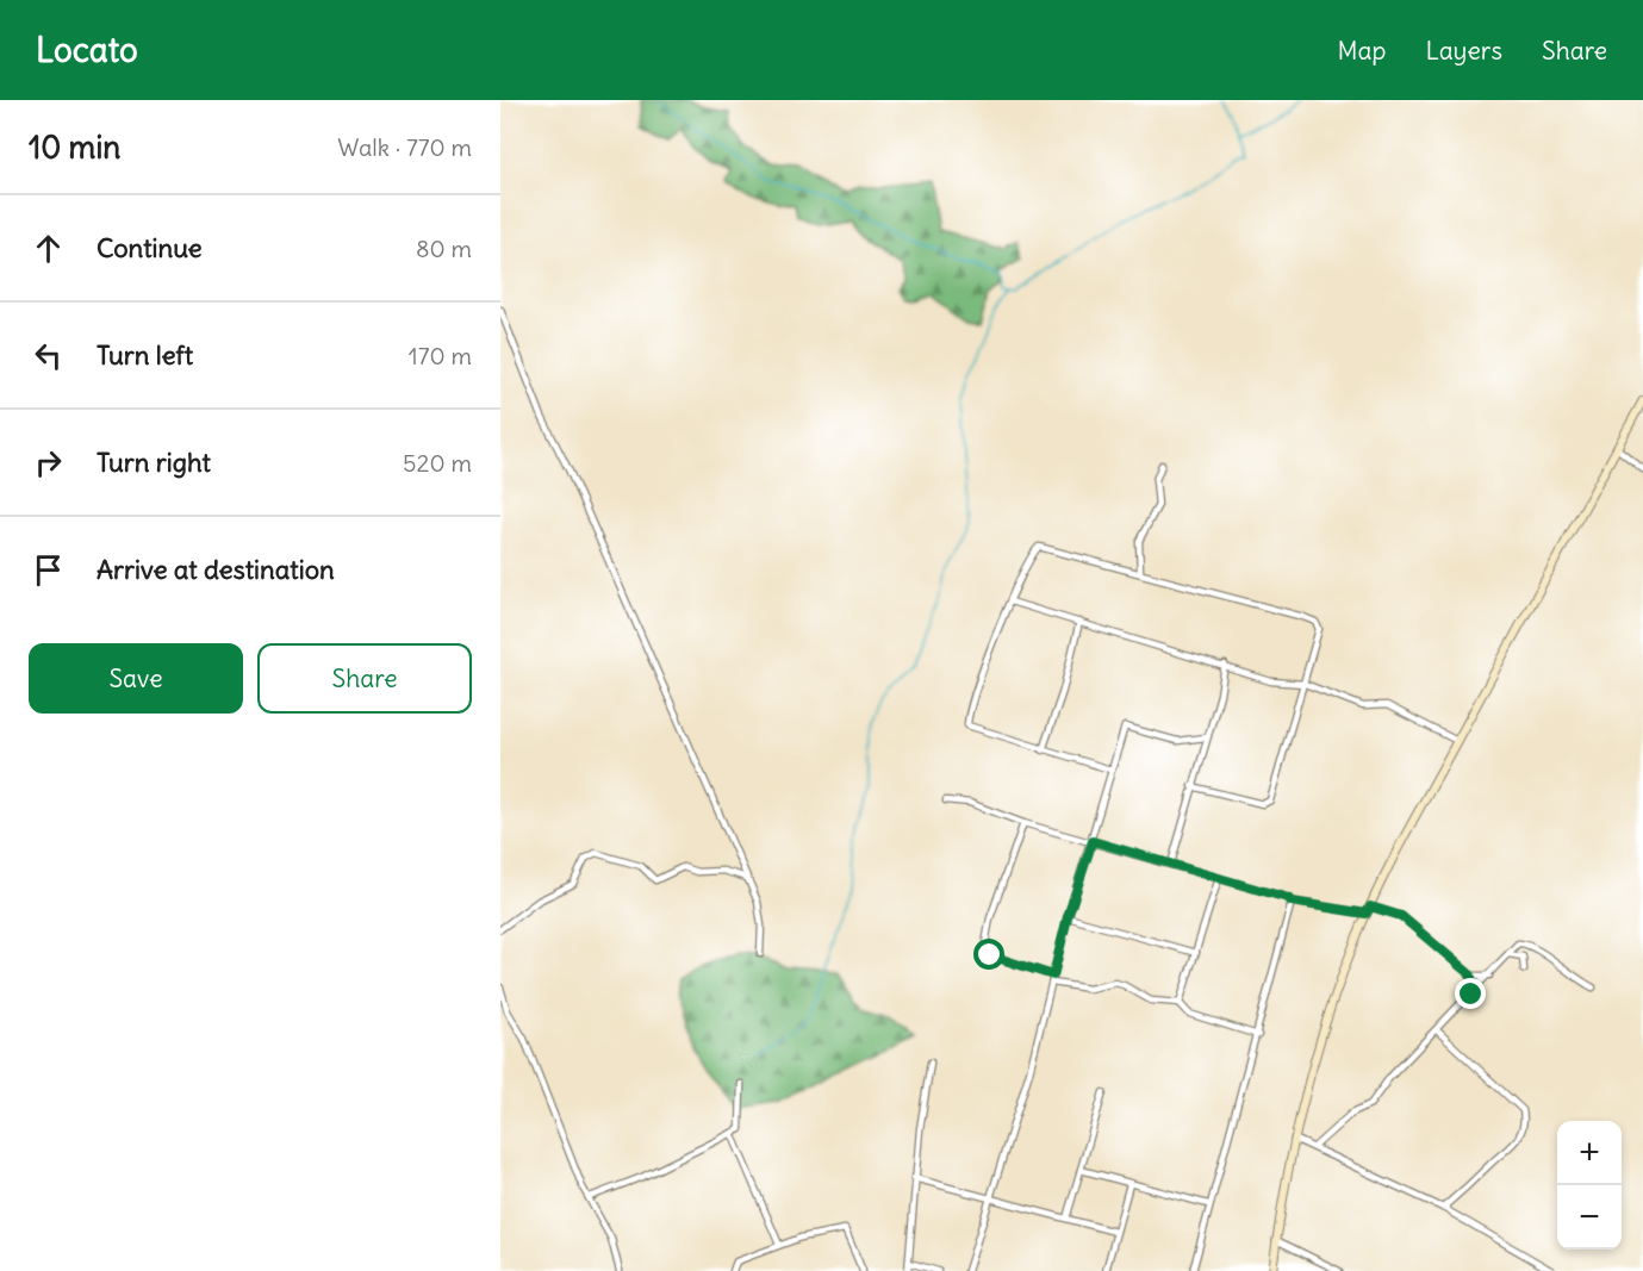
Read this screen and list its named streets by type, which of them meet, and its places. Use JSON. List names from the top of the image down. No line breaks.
{"page":{"header":"Locato","nav":["Map","Layers","Share"],"heading":["10 min","Walk · 770 m"],"list":[["Continue","80 m"],["Turn left","170 m"],["Turn right","520 m"],"Arrive at destination"],"buttons":["Save","Share"],"map_buttons":["+","−"]}}
